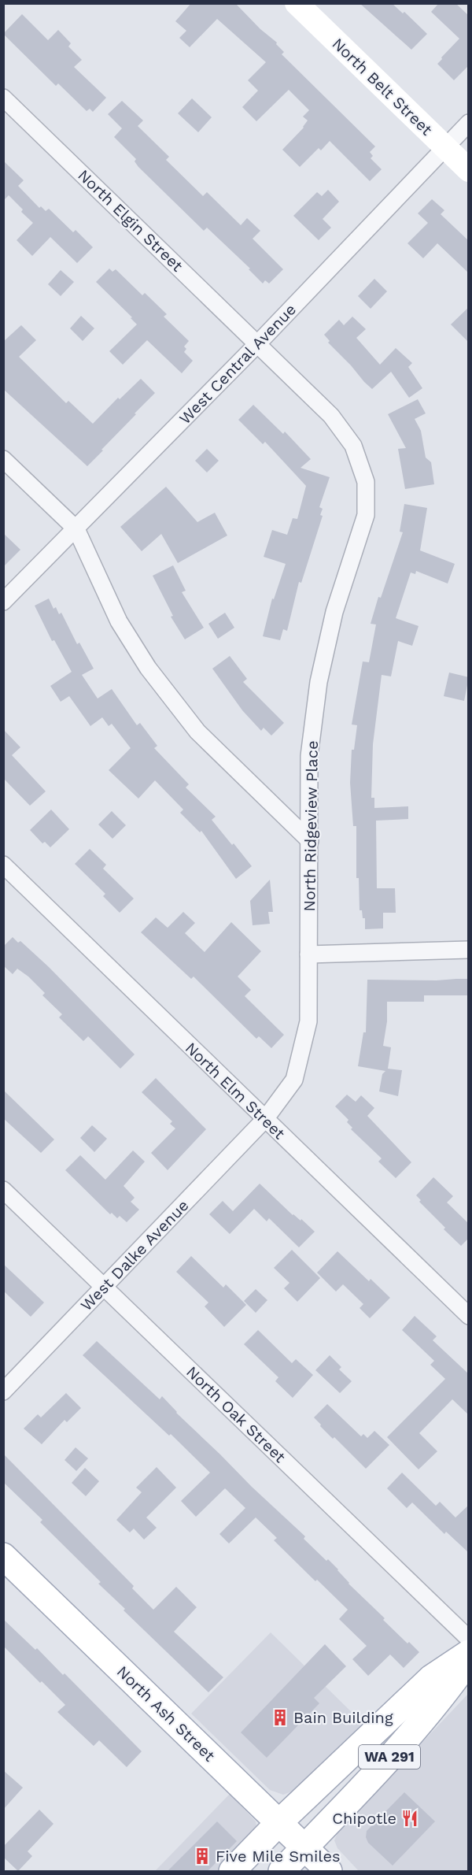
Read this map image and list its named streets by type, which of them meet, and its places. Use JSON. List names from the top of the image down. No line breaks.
{"streets":{"main road":["North Ash Street","WA 291"],"street":["North Belt Street","North Elgin Street","West Central Avenue","North Ridgeview Place","North Elm Street","West Dalke Avenue","North Oak Street"]},"crossings":[["North Belt Street","West Central Avenue"],["North Elgin Street","West Central Avenue"],["North Elgin Street","North Ridgeview Place"],["West Central Avenue","North Ridgeview Place"],["North Ridgeview Place","North Elm Street"],["North Ridgeview Place","West Dalke Avenue"],["North Elm Street","West Dalke Avenue"],["West Dalke Avenue","North Oak Street"],["North Ash Street","WA 291"]],"places":{"building":["Bain Building","Five Mile Smiles"],"restaurant":["Chipotle"]}}
